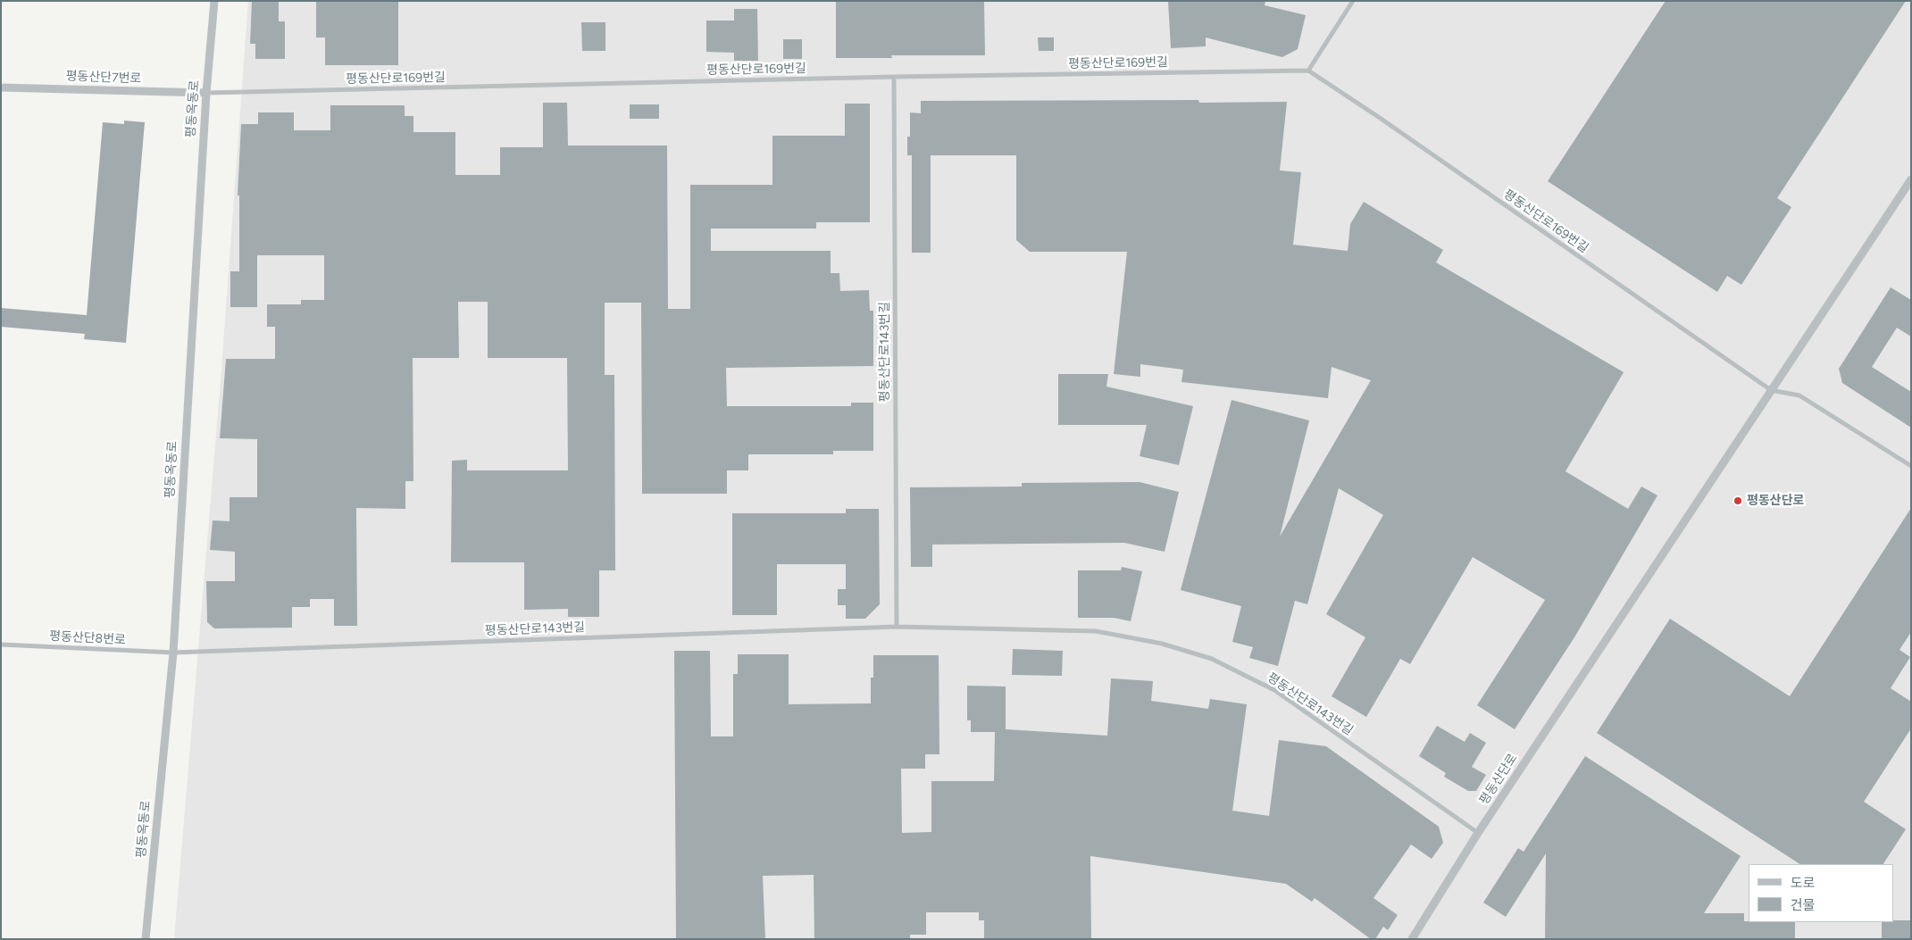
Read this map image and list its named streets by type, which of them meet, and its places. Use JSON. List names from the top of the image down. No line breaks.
{"streets":{"street":["평동산단로169번길","평동산단7번로","평동옥동로","평동산단로143번길","평동산단8번로","평동산단로"]},"crossings":[["평동산단로169번길","평동산단7번로"],["평동산단로169번길","평동옥동로"],["평동산단로169번길","평동산단로143번길"],["평동산단로169번길","평동산단로"],["평동산단7번로","평동옥동로"],["평동옥동로","평동산단로143번길"],["평동옥동로","평동산단8번로"],["평동산단로143번길","평동산단8번로"],["평동산단로143번길","평동산단로"]],"places":["평동산단로"],"legend":["도로","건물"]}
